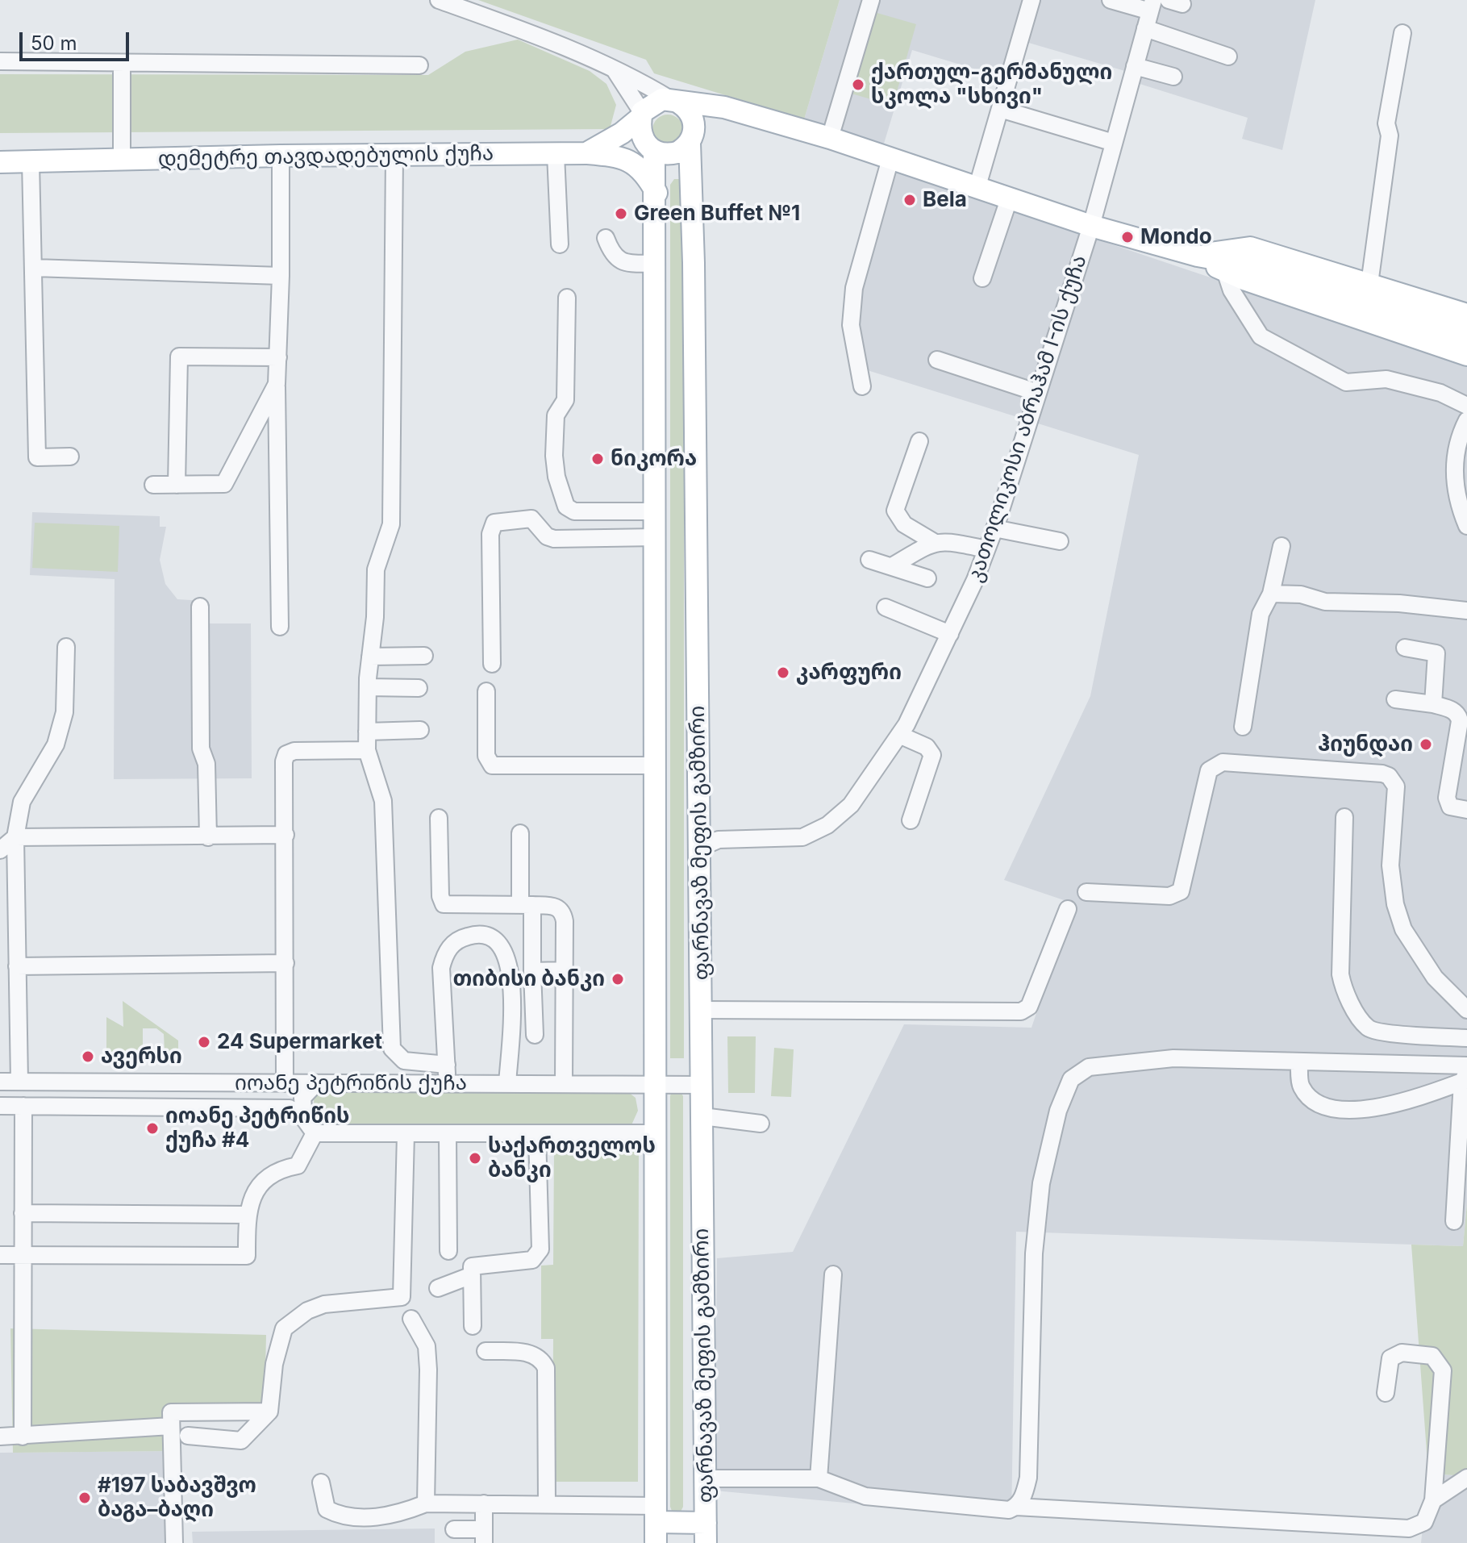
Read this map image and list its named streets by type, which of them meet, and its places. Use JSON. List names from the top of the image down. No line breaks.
{"streets":{"main road":["დემეტრე თავდადებულის ქუჩა","ფარნავაზ მეფის გამზირი"],"street":["კათოლიკოსი აბრაჰამ I-ის ქუჩა","იოანე პეტრიწის ქუჩა"]},"crossings":[["დემეტრე თავდადებულის ქუჩა","ფარნავაზ მეფის გამზირი"],["კათოლიკოსი აბრაჰამ I-ის ქუჩა","ფარნავაზ მეფის გამზირი"],["ფარნავაზ მეფის გამზირი","იოანე პეტრიწის ქუჩა"]],"places":["ქართულ-გერმანული სკოლა \"სხივი\"","Bela","Green Buffet №1","Mondo","ნიკორა","კარფური","ჰიუნდაი","თიბისი ბანკი","24 Supermarket","ავერსი","იოანე პეტრიწის ქუჩა #4","საქართველოს ბანკი","#197 საბავშვო ბაგა–ბაღი"],"scale_bar":"50 m"}
